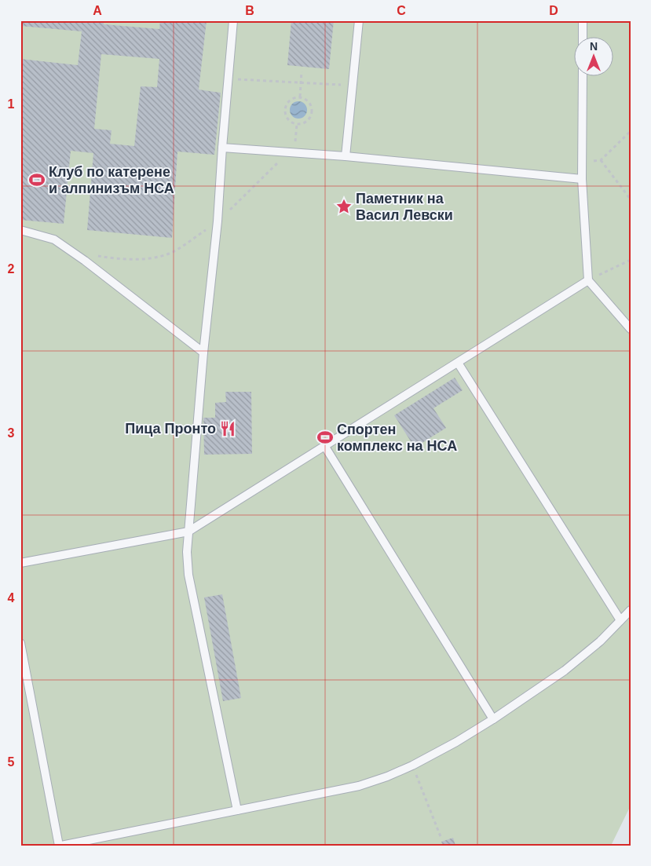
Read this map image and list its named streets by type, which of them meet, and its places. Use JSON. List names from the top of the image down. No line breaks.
{"places":{"sports":["Клуб по катерене и алпинизъм НСА","Спортен комплекс на НСА"],"place":["Паметник на Васил Левски"],"restaurant":["Пица Пронто"]},"north":"top","grid":{"columns":["A","B","C","D"],"rows":["1","2","3","4","5"]}}
